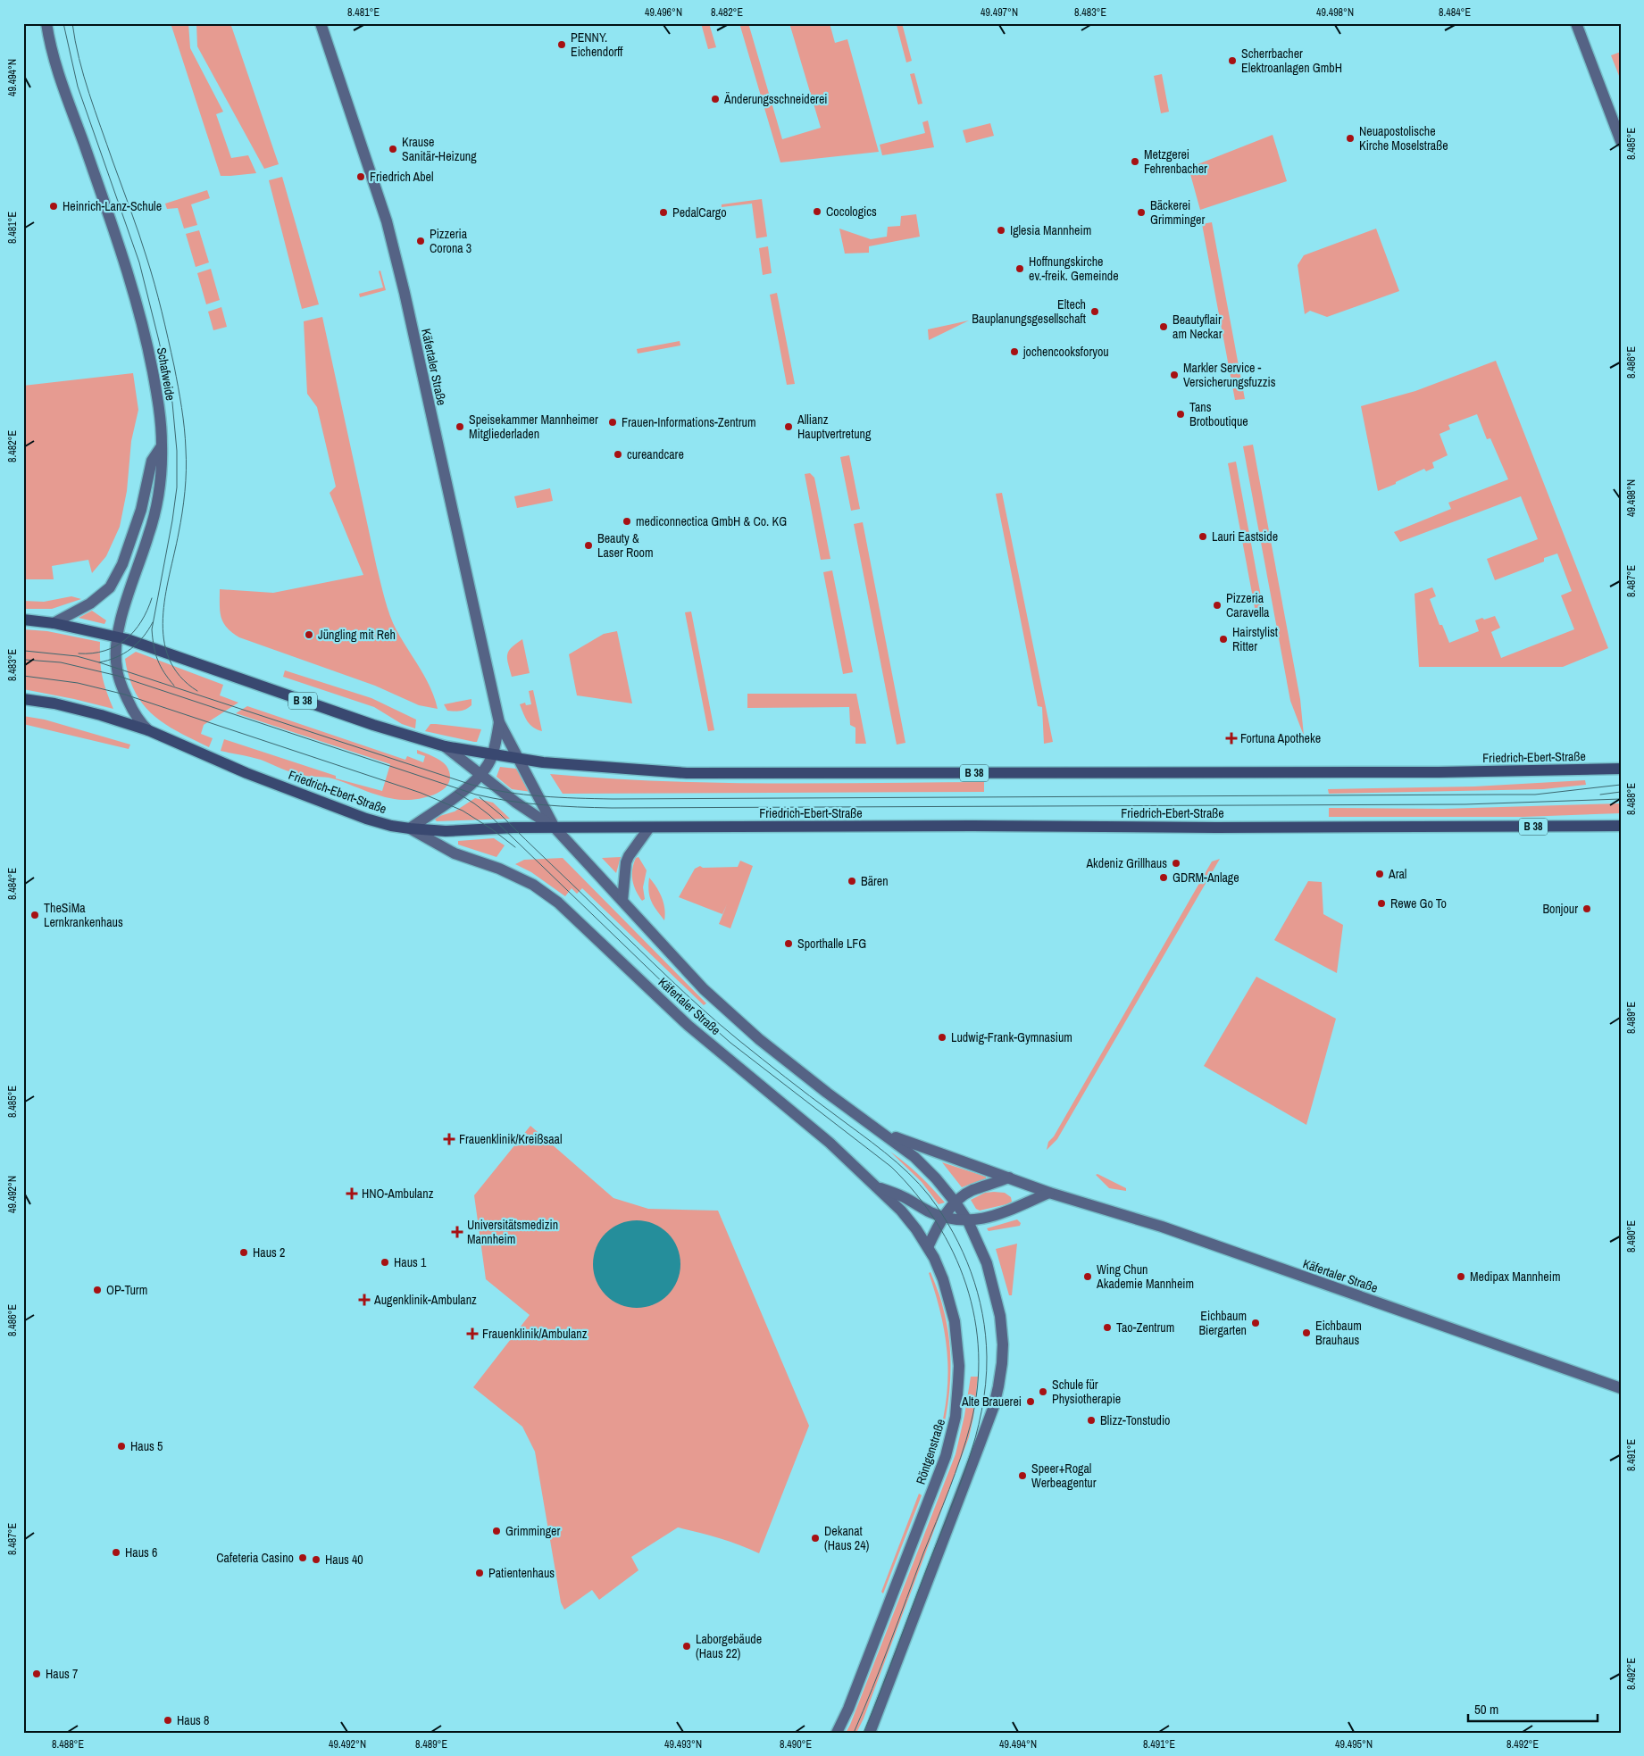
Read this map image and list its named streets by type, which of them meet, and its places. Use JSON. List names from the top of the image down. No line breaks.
{"streets":{"main road":["Käfertaler Straße","Schafweide","B 38","Friedrich-Ebert-Straße","Röntgenstraße"]},"crossings":[["Käfertaler Straße","Friedrich-Ebert-Straße"],["Käfertaler Straße","Röntgenstraße"],["Schafweide","Friedrich-Ebert-Straße"]],"places":{"other":["PENNY. Eichendorff","Scherrbacher Elektroanlagen GmbH","Änderungsschneiderei","Neuapostolische Kirche Moselstraße","Krause Sanitär-Heizung","Metzgerei Fehrenbacher","Friedrich Abel","Heinrich-Lanz-Schule","Cocologics","PedalCargo","Bäckerei Grimminger","Iglesia Mannheim","Pizzeria Corona 3","Hoffnungskirche ev.-freik. Gemeinde","Eltech Bauplanungsgesellschaft","Beautyflair am Neckar","jochencooksforyou","Markler Service - Versicherungsfuzzis","Tans Brotboutique","Frauen-Informations-Zentrum","Speisekammer Mannheimer Mitgliederladen","Allianz Hauptvertretung","cureandcare","mediconnectica GmbH & Co. KG","Lauri Eastside","Beauty & Laser Room","Pizzeria Caravella","Jüngling mit Reh","Hairstylist Ritter","Akdeniz Grillhaus","Aral","GDRM-Anlage","Bären","Rewe Go To","Bonjour","TheSiMa Lernkrankenhaus","Sporthalle LFG","Ludwig-Frank-Gymnasium","Haus 2","Haus 1","Wing Chun Akademie Mannheim","Medipax Mannheim","OP-Turm","Eichbaum Biergarten","Tao-Zentrum","Eichbaum Brauhaus","Schule für Physiotherapie","Alte Brauerei","Blizz-Tonstudio","Haus 5","Speer+Rogal Werbeagentur","Grimminger","Dekanat (Haus 24)","Haus 6","Cafeteria Casino","Haus 40","Patientenhaus","Laborgebäude (Haus 22)","Haus 7","Haus 8"],"health":["Fortuna Apotheke","Frauenklinik/Kreißsaal","HNO-Ambulanz","Universitätsmedizin Mannheim","Augenklinik-Ambulanz","Frauenklinik/Ambulanz"]},"scale_bar":"50 m","coordinates":["8.481°E","49.496°N","8.482°E","49.497°N","8.483°E","49.498°N","8.484°E","49.494°N","8.485°E","8.486°E","8.487°E","8.488°E","8.489°E","49.492°N","8.490°E","8.491°E","8.492°E","49.493°N","49.495°N"]}
